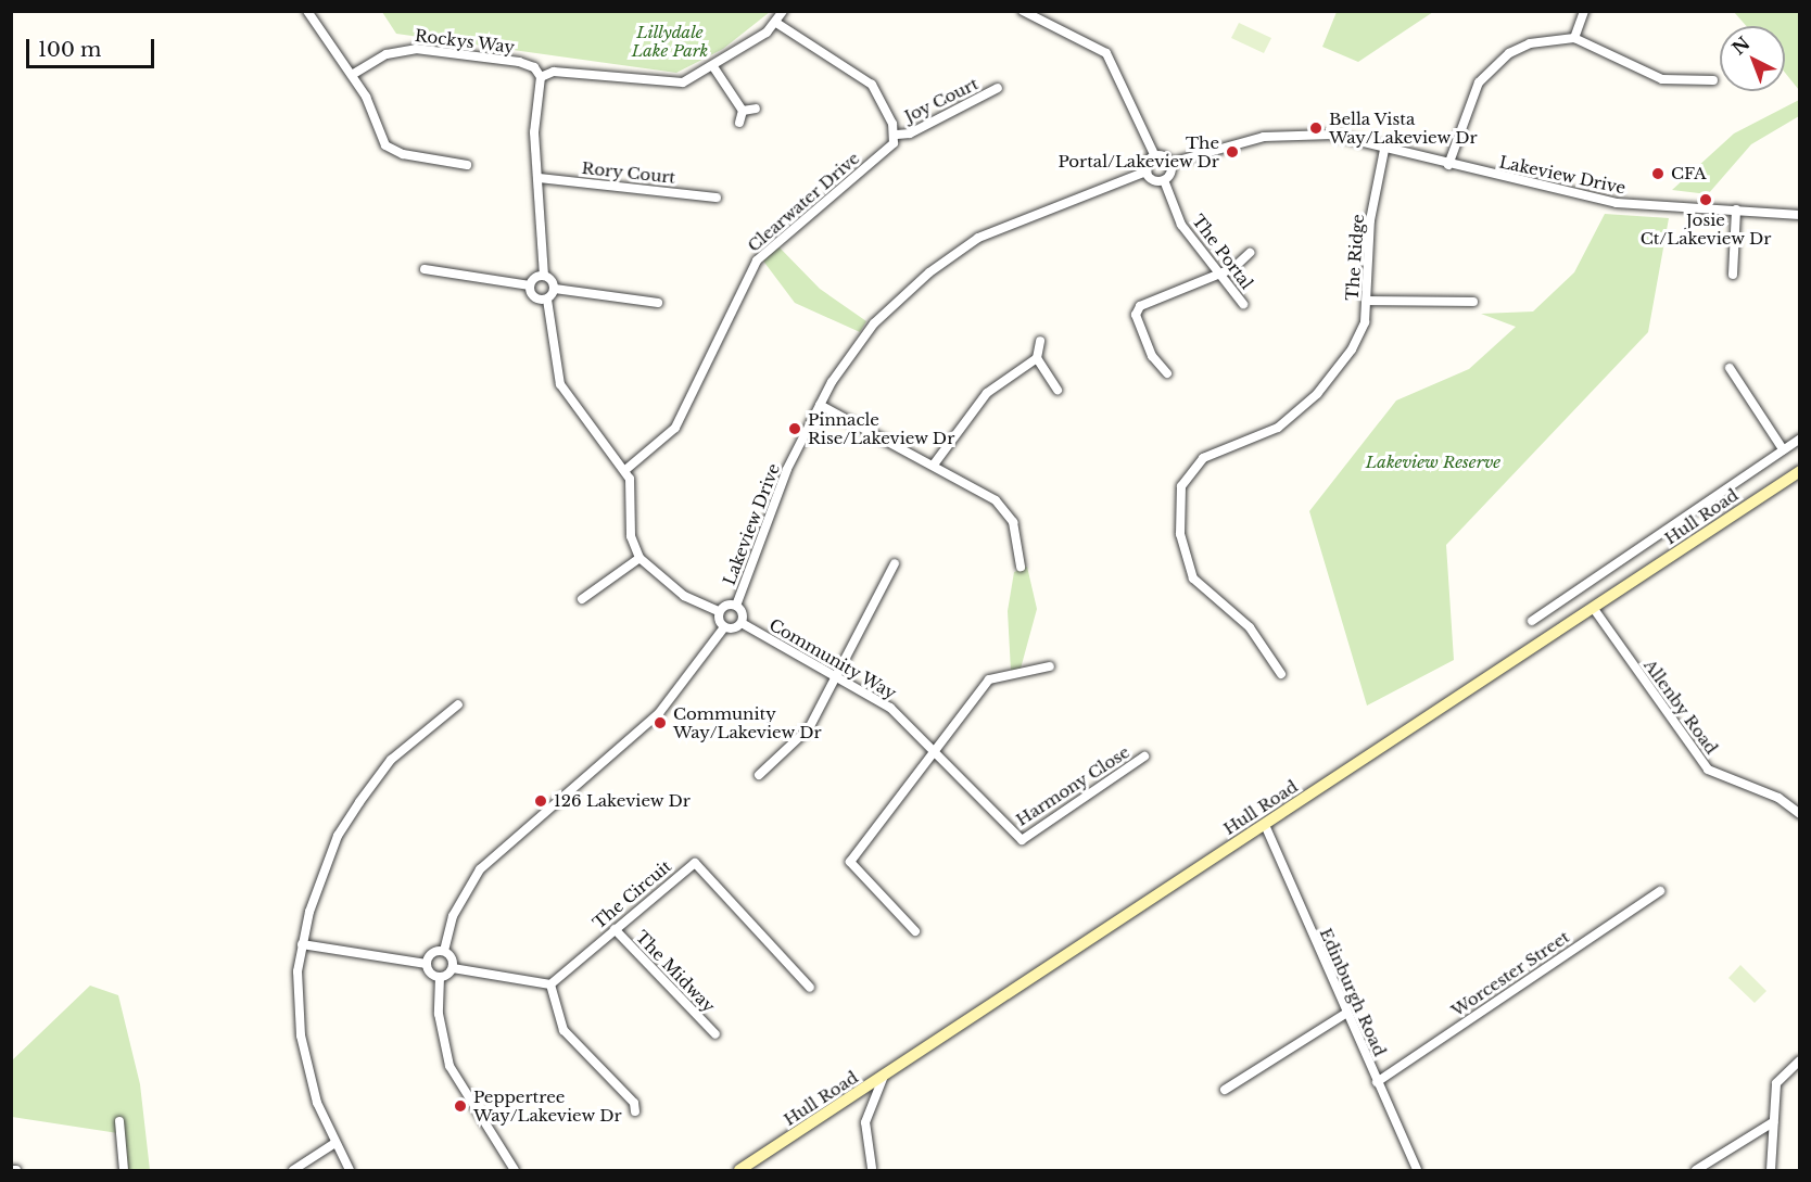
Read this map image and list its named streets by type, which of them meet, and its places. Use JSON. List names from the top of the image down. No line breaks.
{"streets":{"main road":["Hull Road"],"street":["Rockys Way","Joy Court","Rory Court","Lakeview Drive","Clearwater Drive","The Portal","The Ridge","Community Way","Allenby Road","Harmony Close","The Circuit","The Midway","Worcester Street","Edinburgh Road"]},"crossings":[["Joy Court","Clearwater Drive"],["Lakeview Drive","The Ridge"],["Hull Road","Allenby Road"],["Hull Road","Edinburgh Road"],["Community Way","Harmony Close"],["The Circuit","The Midway"],["Worcester Street","Edinburgh Road"]],"parks":["Lillydale Lake Park","Lakeview Reserve"],"places":["Bella Vista Way/Lakeview Dr","The Portal/Lakeview Dr","CFA","Josie Ct/Lakeview Dr","Pinnacle Rise/Lakeview Dr","Community Way/Lakeview Dr","126 Lakeview Dr","Peppertree Way/Lakeview Dr"],"scale_bar":"100 m","north":"top left"}
